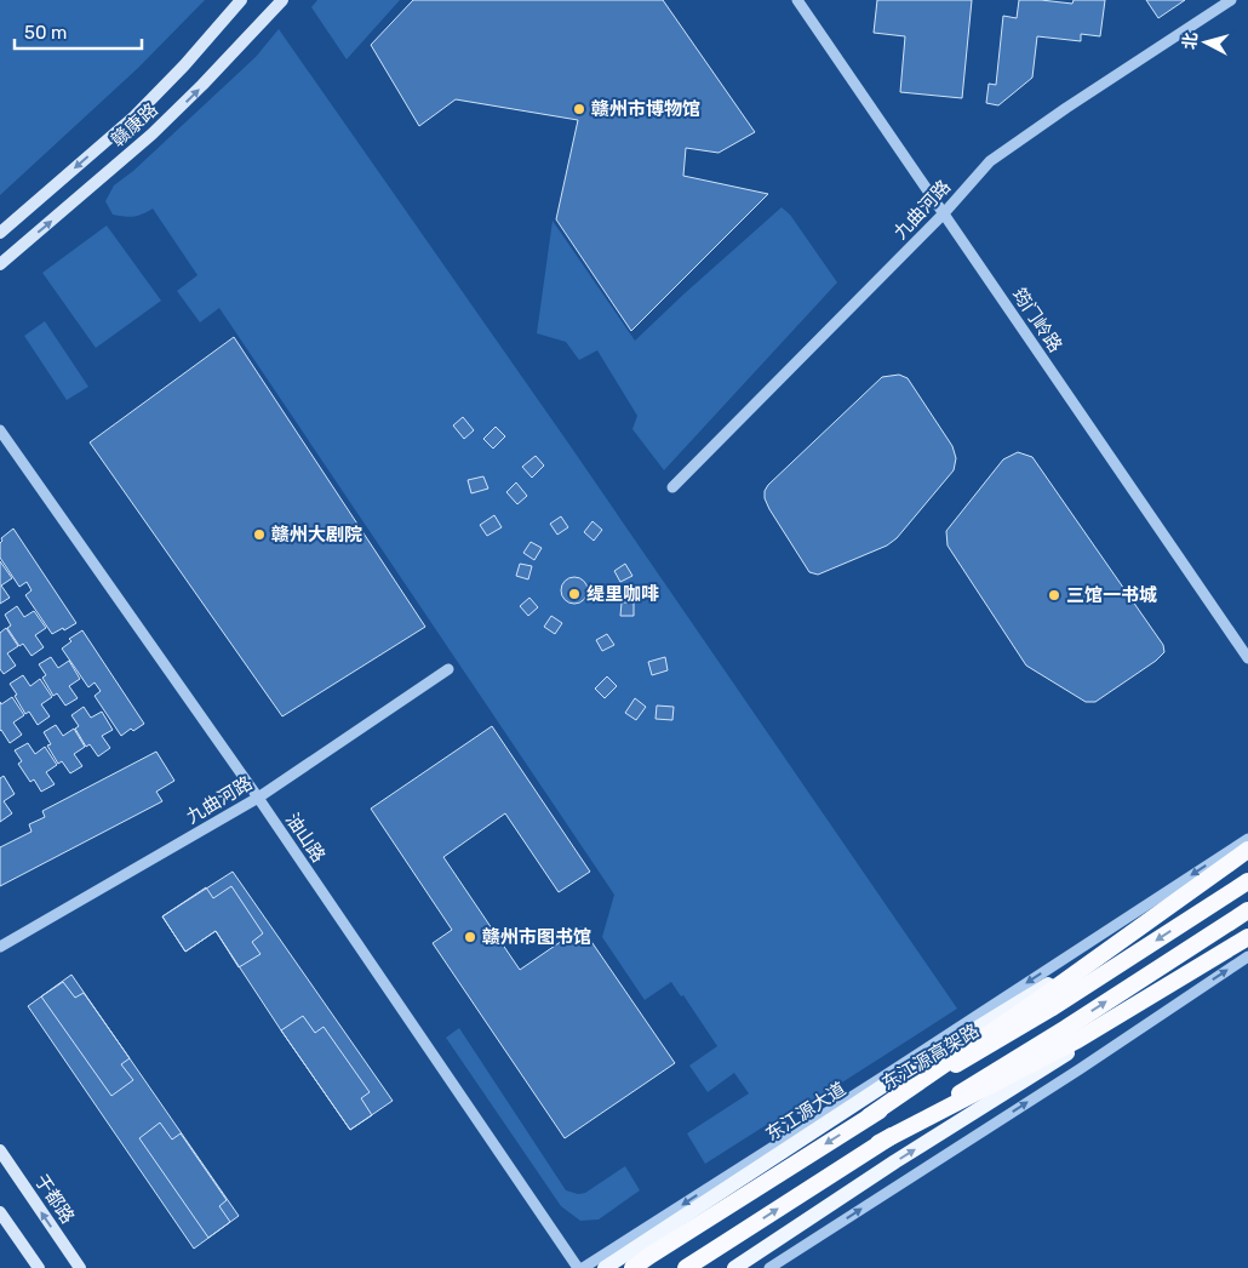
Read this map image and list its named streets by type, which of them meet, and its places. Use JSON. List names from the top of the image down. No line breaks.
{"streets":{"highway":["东江源高架路"],"main road":["赣康路","东江源大道","于都路"],"street":["九曲河路","筠门岭路","油山路"]},"crossings":[["九曲河路","筠门岭路"],["九曲河路","油山路"]],"places":["赣州市博物馆","赣州大剧院","缇里咖啡","三馆一书城","赣州市图书馆"],"scale_bar":"50 m","north":"left"}
